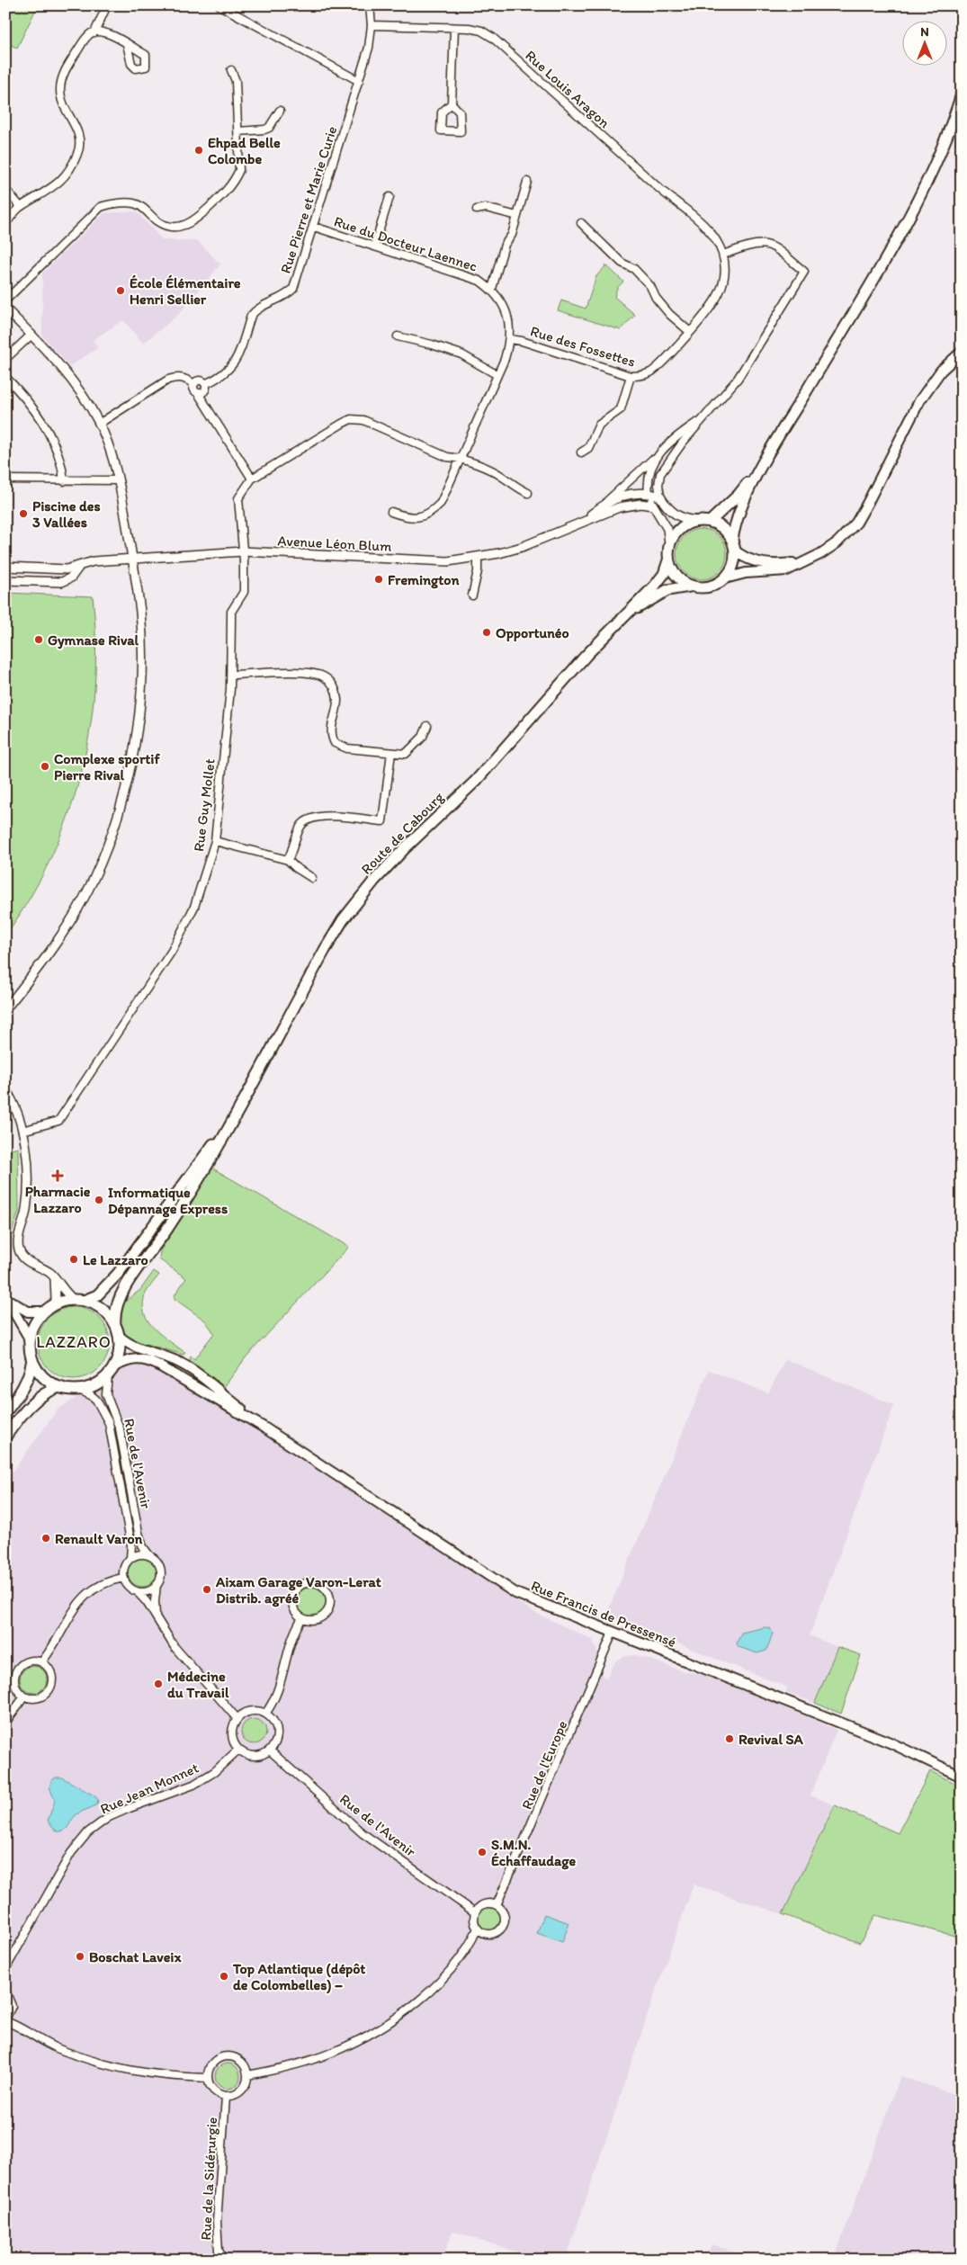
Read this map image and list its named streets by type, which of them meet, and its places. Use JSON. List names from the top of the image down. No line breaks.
{"streets":{"main road":["Route de Cabourg","Rue Francis de Pressensé"],"street":["Rue Louis Aragon","Rue Pierre et Marie Curie","Rue du Docteur Laennec","Rue des Fossettes","Avenue Léon Blum","Rue Guy Mollet","Rue de l'Avenir","Rue de l'Europe","Rue Jean Monnet","Rue de la Sidérurgie"]},"crossings":[["Rue Louis Aragon","Rue Pierre et Marie Curie"],["Rue Louis Aragon","Rue des Fossettes"],["Rue Pierre et Marie Curie","Rue du Docteur Laennec"],["Rue du Docteur Laennec","Rue des Fossettes"],["Avenue Léon Blum","Rue Guy Mollet"],["Rue de l'Avenir","Rue de l'Europe"],["Rue de l'Avenir","Rue Jean Monnet"],["Rue Francis de Pressensé","Rue de l'Europe"]],"districts":["LAZZARO"],"places":{"other":["Ehpad Belle Colombe","École Élémentaire Henri Sellier","Piscine des 3 Vallées","Fremington","Opportunéo","Gymnase Rival","Complexe sportif Pierre Rival","Informatique Dépannage Express","Le Lazzaro","Renault Varon","Aixam Garage Varon-Lerat Distrib. agréé","Médecine du Travail","Revival SA","S.M.N. Échaffaudage","Boschat Laveix","Top Atlantique (dépôt de Colombelles) –"],"health":["Pharmacie Lazzaro"]},"north":"top"}
